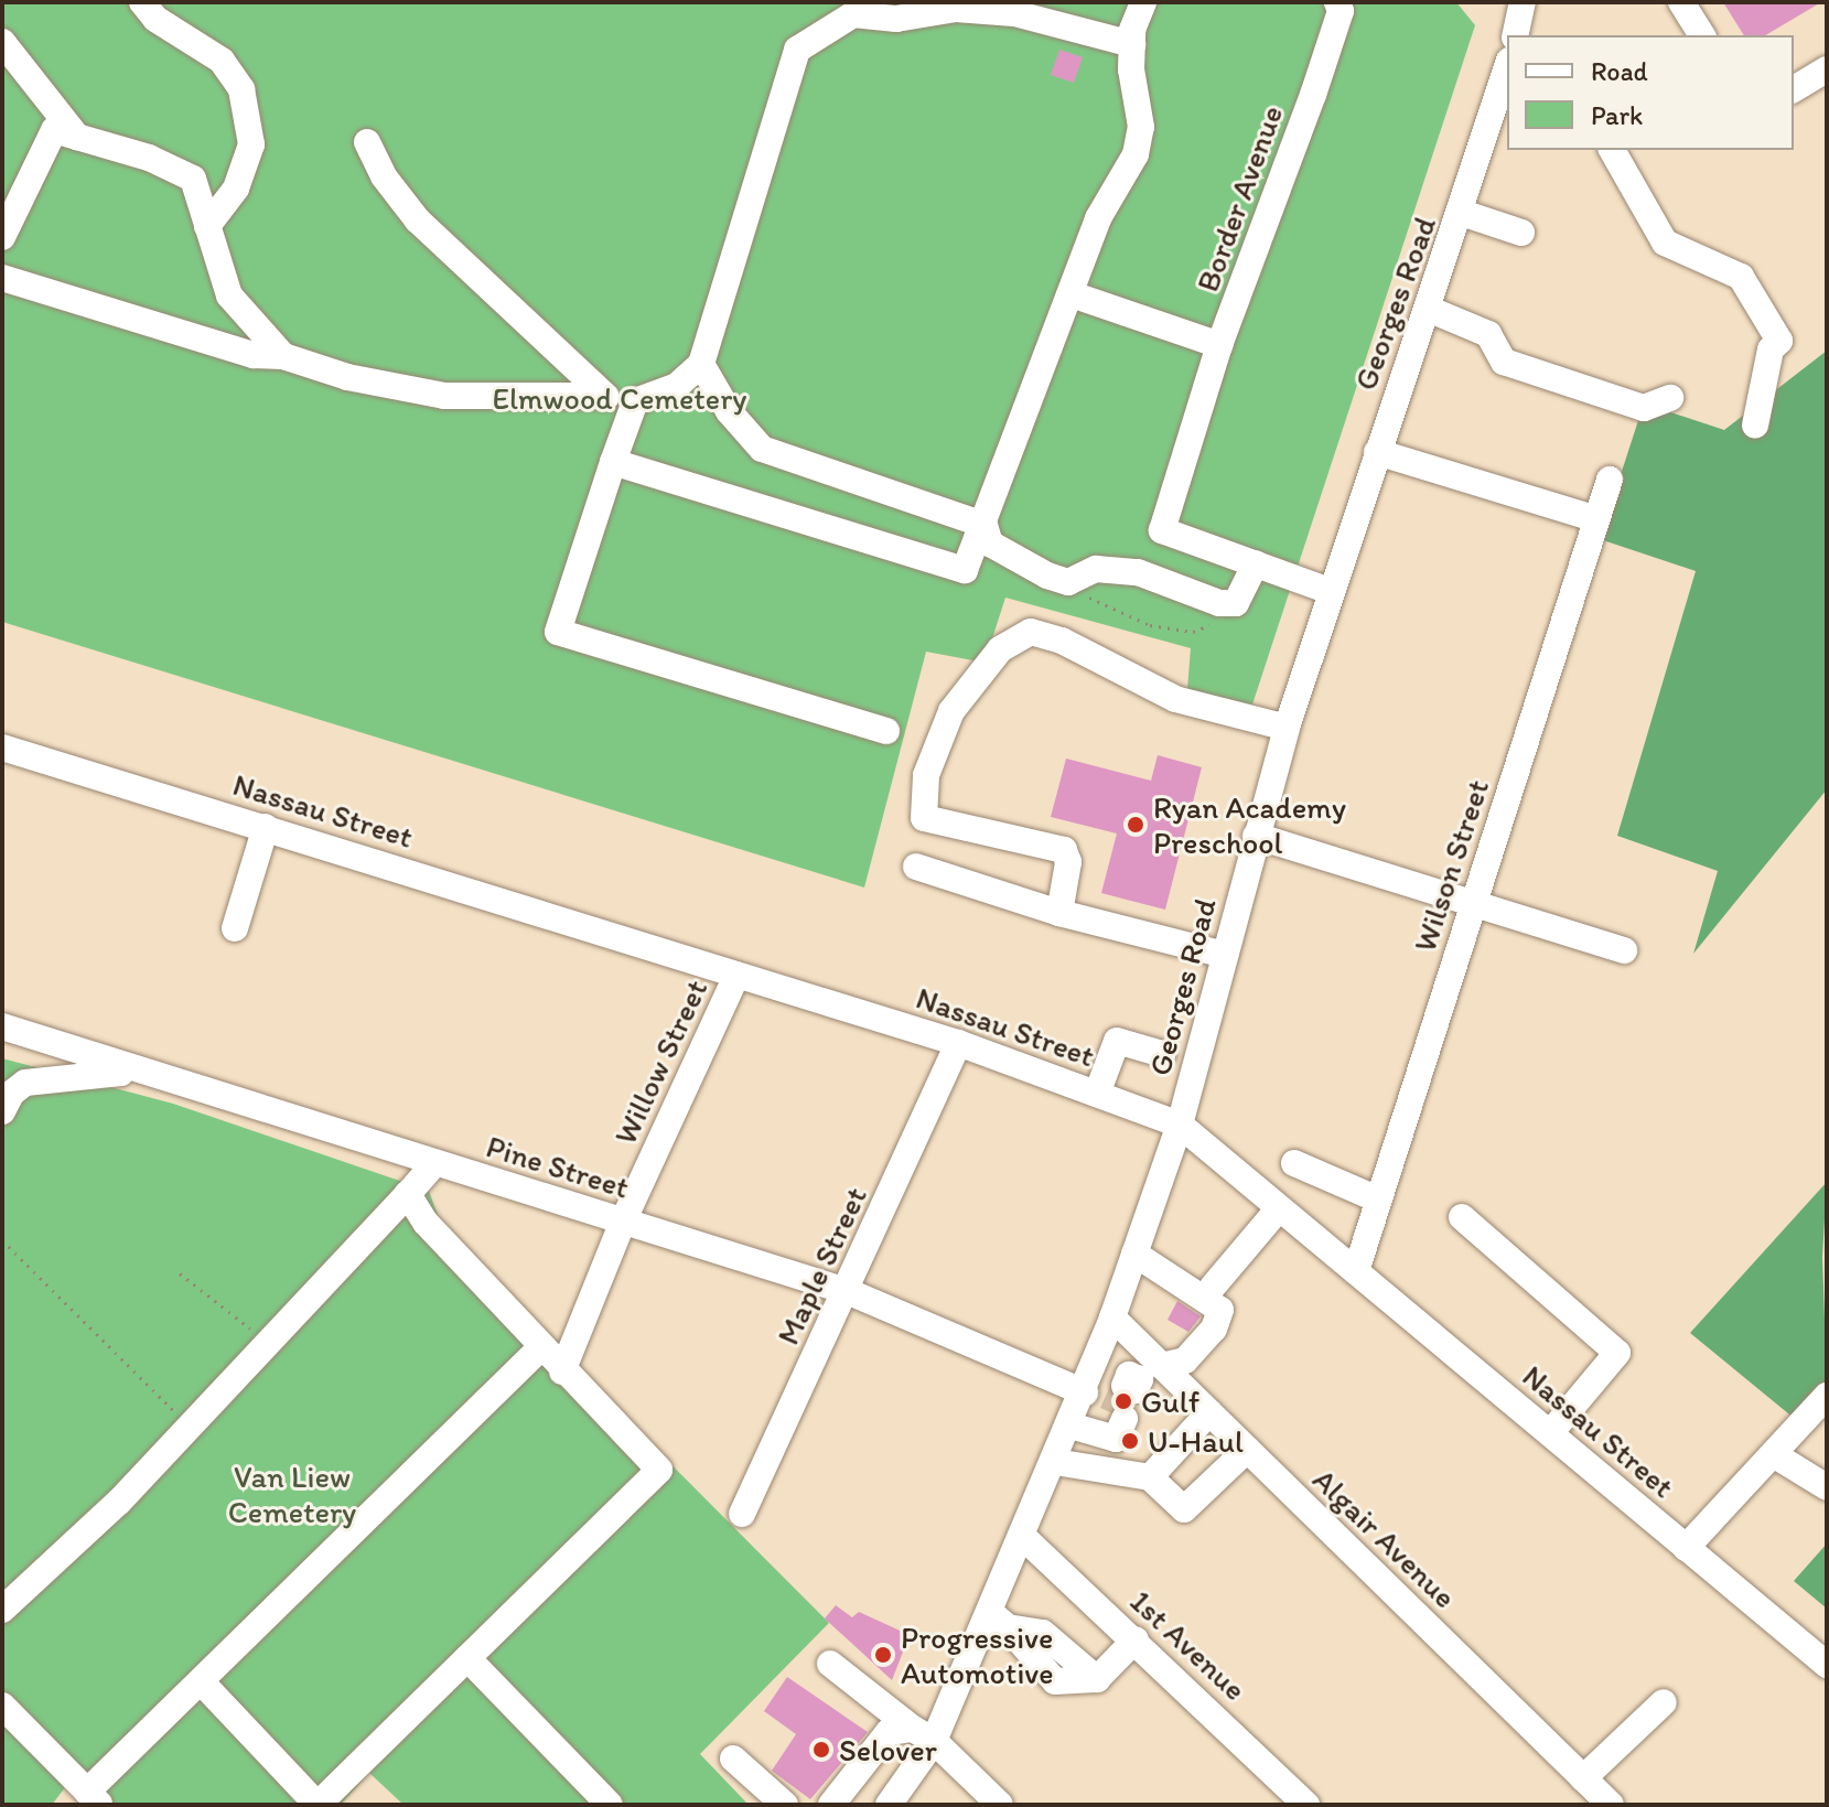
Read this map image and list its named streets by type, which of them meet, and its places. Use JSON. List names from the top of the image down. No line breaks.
{"streets":{"street":["Border Avenue","Georges Road","Nassau Street","Wilson Street","Willow Street","Pine Street","Maple Street","Algair Avenue","1st Avenue"]},"crossings":[["Georges Road","Nassau Street"],["Georges Road","Pine Street"],["Georges Road","Algair Avenue"],["Georges Road","1st Avenue"],["Nassau Street","Wilson Street"],["Nassau Street","Willow Street"],["Nassau Street","Maple Street"],["Willow Street","Pine Street"],["Pine Street","Maple Street"]],"parks":["Elmwood Cemetery","Van Liew Cemetery"],"places":["Ryan Academy Preschool","Gulf","U-Haul","Progressive Automotive","Selover"],"legend":["Road","Park"]}
